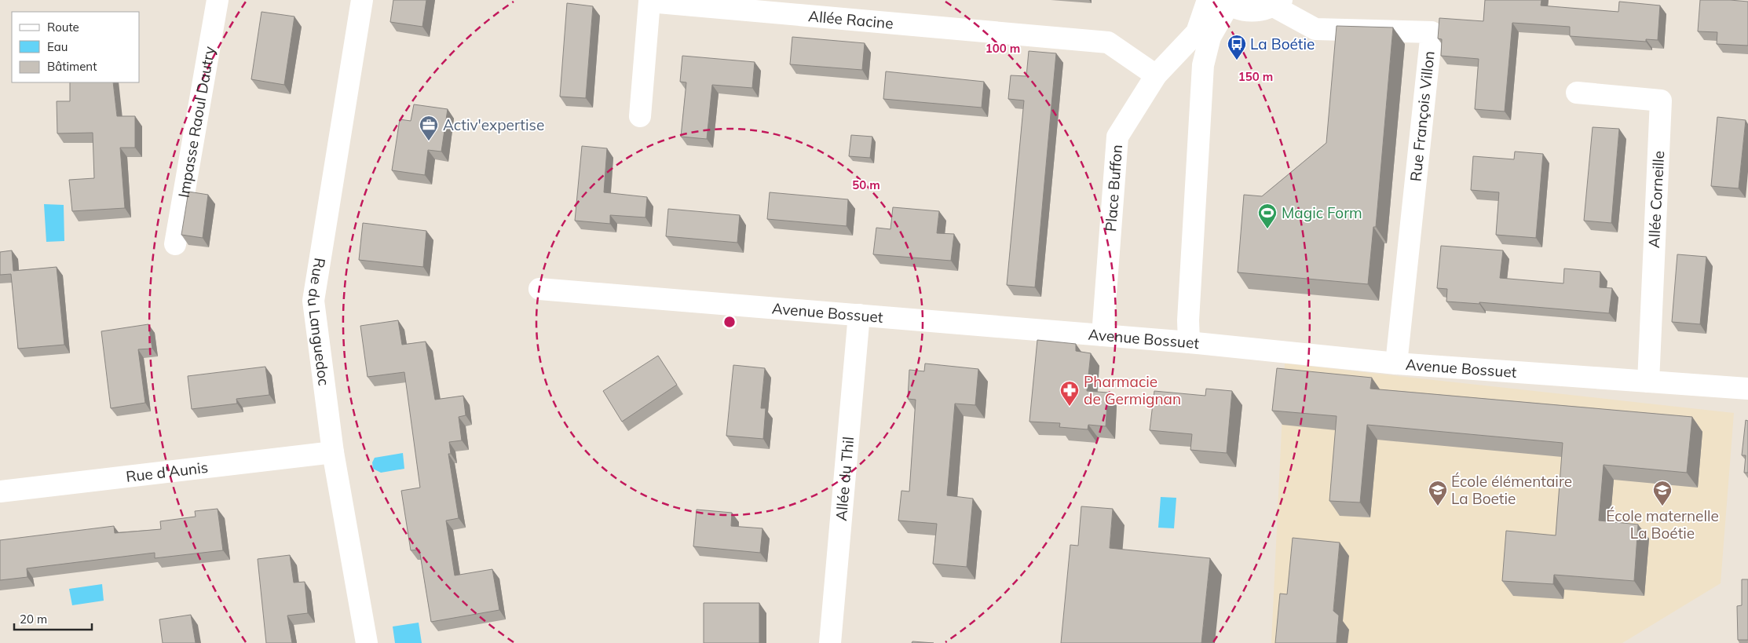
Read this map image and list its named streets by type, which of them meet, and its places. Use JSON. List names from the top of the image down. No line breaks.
{"streets":{"street":["Allée Racine","Rue François Villon","Impasse Raoul Dautry","Place Buffon","Allée Corneille","Avenue Bossuet","Rue du Languedoc","Rue d'Aunis","Allée du Thil"]},"crossings":[["Allée Racine","Place Buffon"],["Rue François Villon","Avenue Bossuet"],["Place Buffon","Avenue Bossuet"],["Allée Corneille","Avenue Bossuet"],["Avenue Bossuet","Allée du Thil"],["Rue du Languedoc","Rue d'Aunis"]],"places":{"bus stop":["La Boétie"],"office":["Activ'expertise"],"sports":["Magic Form"],"pharmacy":["Pharmacie de Germignan"],"school or university":["École élémentaire La Boetie","École maternelle La Boétie"]},"legend":["Route","Eau","Bâtiment"],"scale_bar":"20 m","rings":["100 m","150 m","50 m"]}
